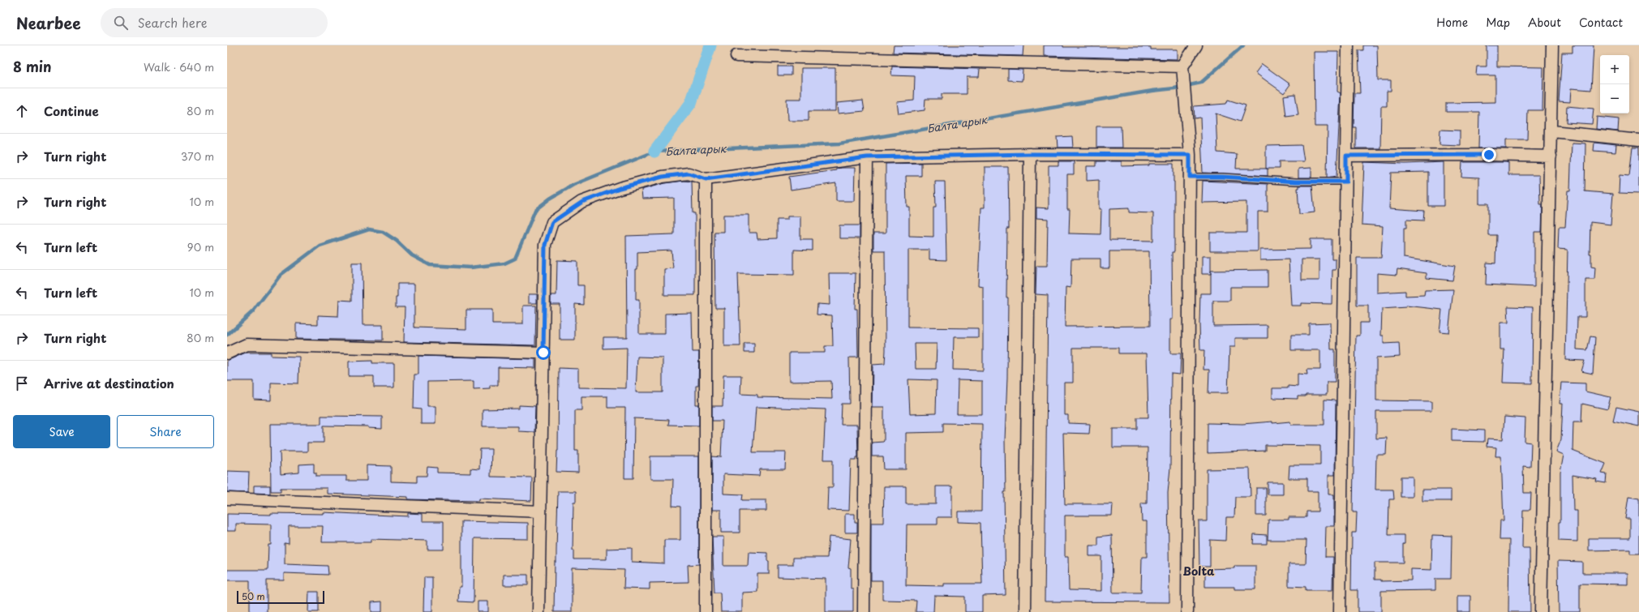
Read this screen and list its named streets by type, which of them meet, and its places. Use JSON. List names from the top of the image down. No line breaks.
{"districts":["Bolta"],"water":["Балта арык"],"scale_bar":"50 m","page":{"header":"Nearbee","search":"Search here","nav":["Home","Map","About","Contact"],"heading":["8 min","Walk · 640 m"],"map_buttons":["+","−"],"list":[["Continue","80 m"],["Turn right","370 m"],["Turn right","10 m"],["Turn left","90 m"],["Turn left","10 m"],["Turn right","80 m"],"Arrive at destination"],"buttons":["Save","Share"],"scale":"50 m"}}
